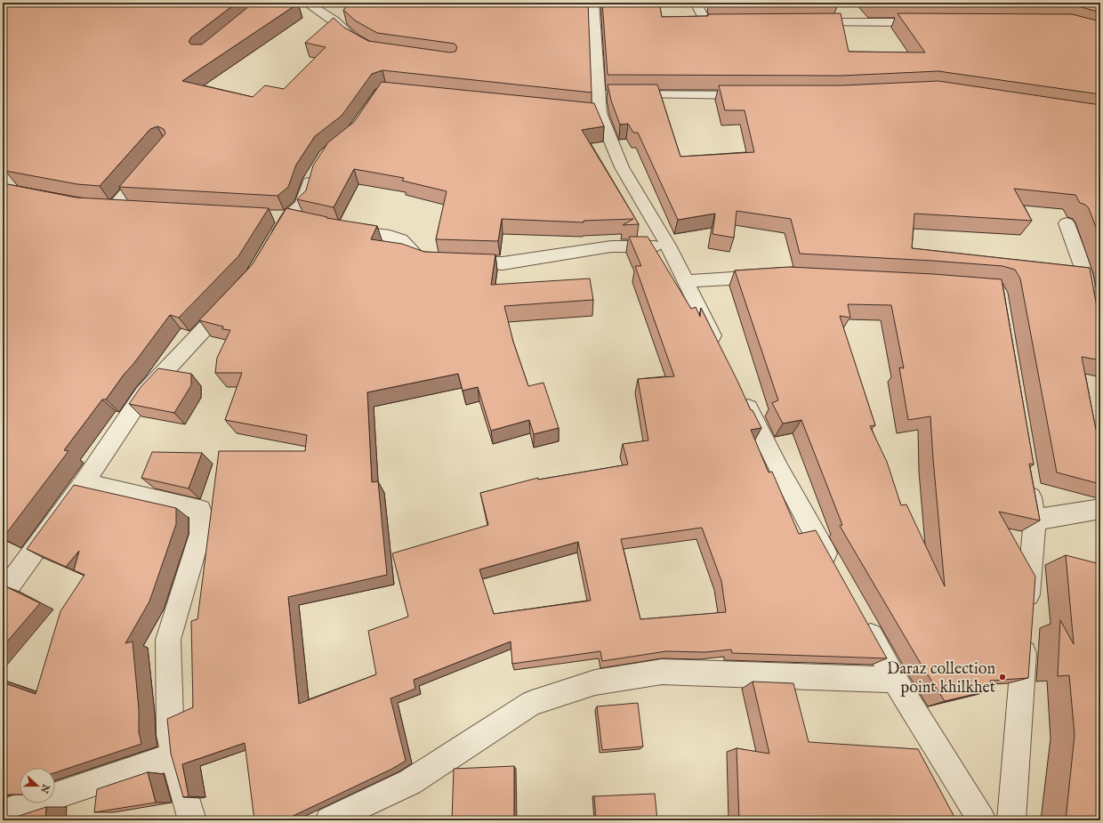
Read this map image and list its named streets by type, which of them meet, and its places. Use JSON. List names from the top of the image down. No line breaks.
{"places":["Daraz collection point khilkhet"],"north":"right"}
